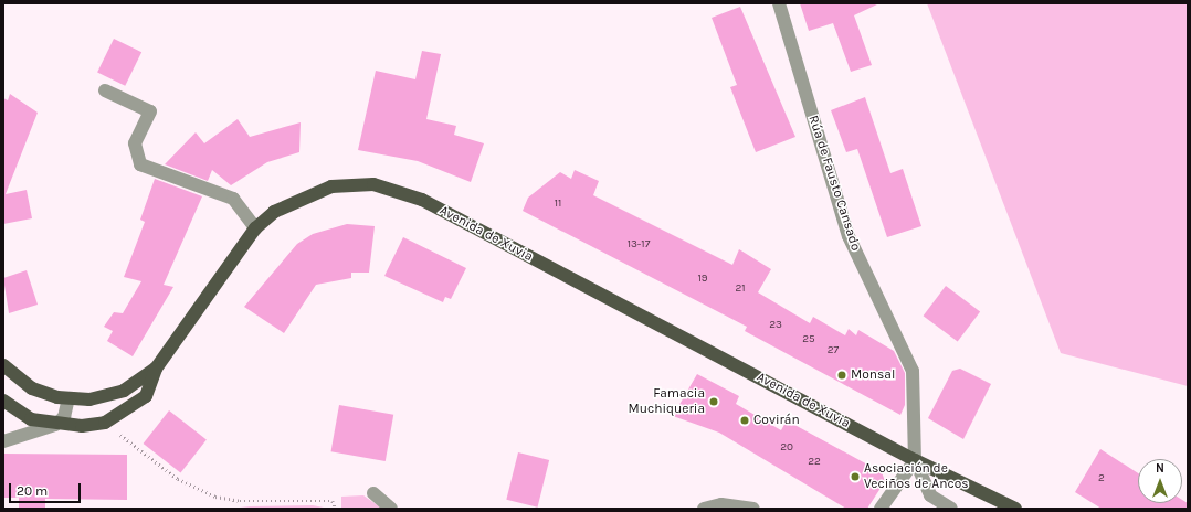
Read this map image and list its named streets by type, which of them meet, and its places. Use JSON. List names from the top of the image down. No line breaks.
{"streets":{"main road":["Avenida de Xuvia"],"street":["Rúa de Fausto Cansado"]},"crossings":[["Rúa de Fausto Cansado","Avenida de Xuvia"]],"places":["Monsal","Famacia Muchiqueria","Covirán","Asociación de Veciños de Ancos"],"house_numbers":["11","13-17","19","21","23","25","27","20","22","2"],"scale_bar":"20 m","north":"top"}
